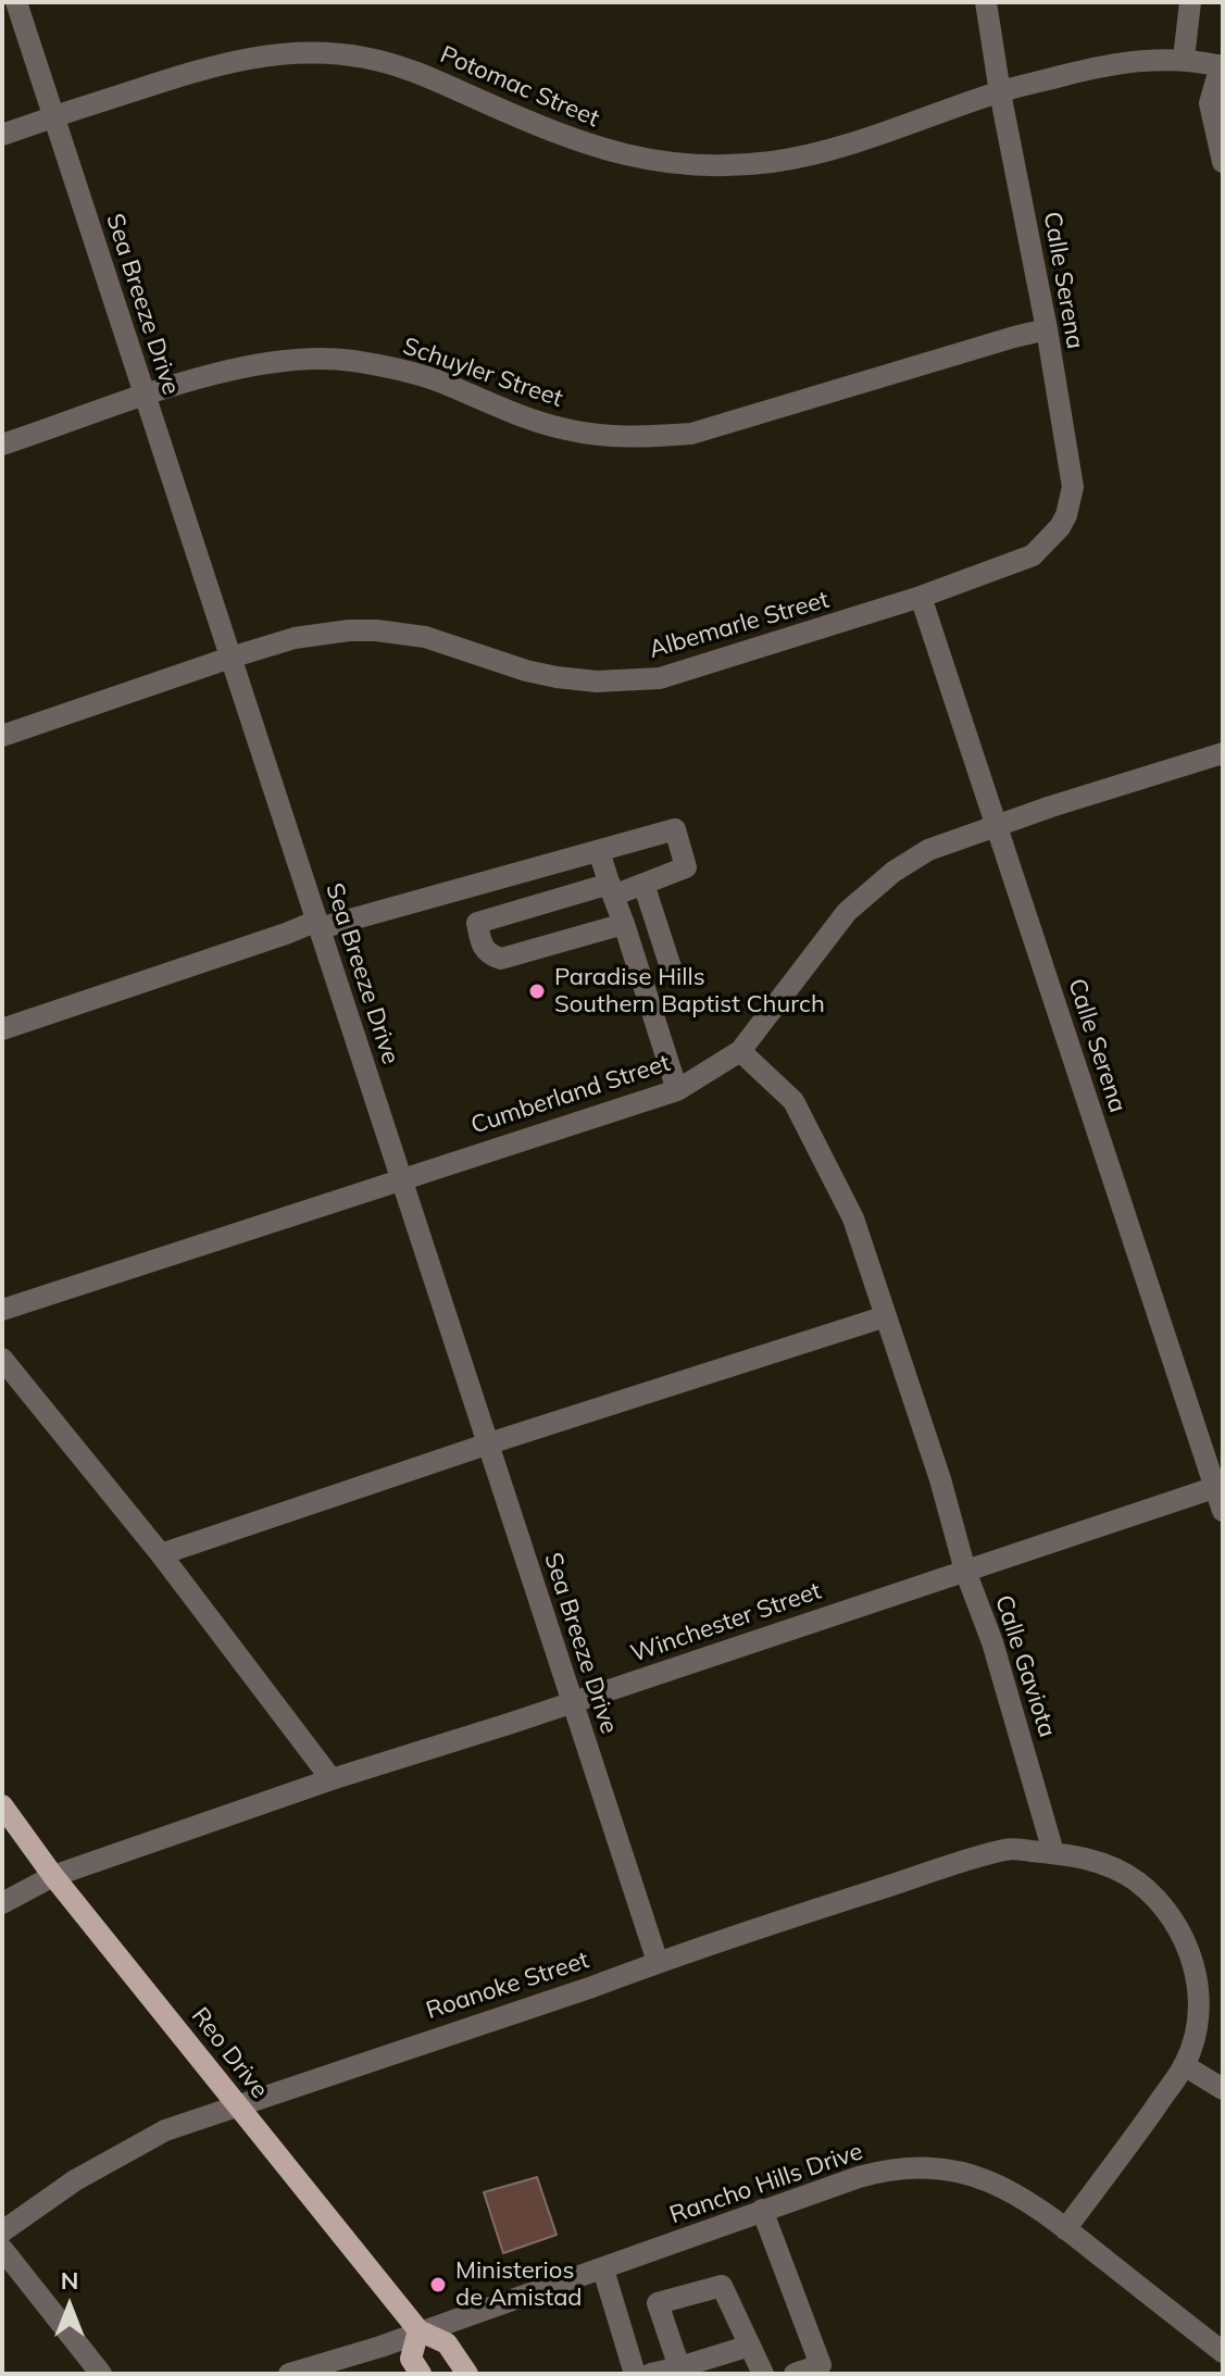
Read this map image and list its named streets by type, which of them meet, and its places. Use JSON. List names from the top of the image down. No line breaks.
{"streets":{"main road":["Reo Drive"],"street":["Potomac Street","Calle Serena","Sea Breeze Drive","Schuyler Street","Albemarle Street","Cumberland Street","Winchester Street","Calle Gaviota","Roanoke Street","Rancho Hills Drive"]},"crossings":[["Potomac Street","Calle Serena"],["Potomac Street","Sea Breeze Drive"],["Calle Serena","Schuyler Street"],["Calle Serena","Albemarle Street"],["Calle Serena","Cumberland Street"],["Calle Serena","Winchester Street"],["Sea Breeze Drive","Schuyler Street"],["Sea Breeze Drive","Albemarle Street"],["Sea Breeze Drive","Cumberland Street"],["Sea Breeze Drive","Winchester Street"],["Sea Breeze Drive","Roanoke Street"],["Cumberland Street","Calle Gaviota"],["Winchester Street","Calle Gaviota"],["Winchester Street","Reo Drive"],["Calle Gaviota","Roanoke Street"],["Roanoke Street","Reo Drive"],["Reo Drive","Rancho Hills Drive"]],"places":["Paradise Hills Southern Baptist Church","Ministerios de Amistad"],"north":"top"}
